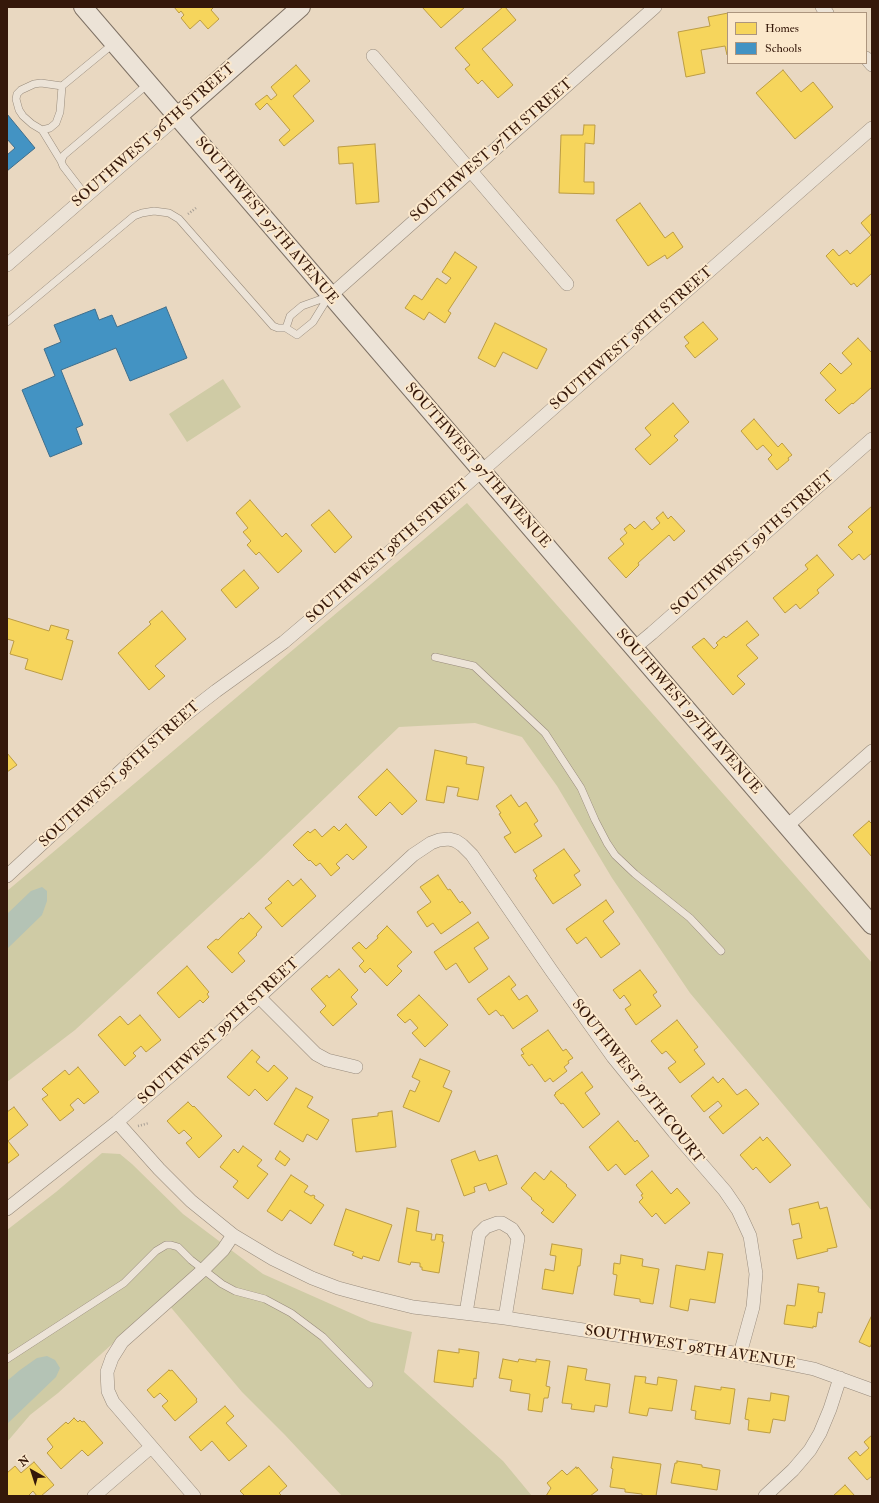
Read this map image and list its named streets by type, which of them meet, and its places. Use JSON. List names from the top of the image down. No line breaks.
{"streets":{"street":["SOUTHWEST 96TH STREET","SOUTHWEST 97TH STREET","SOUTHWEST 97TH AVENUE","SOUTHWEST 98TH STREET","SOUTHWEST 99TH STREET","SOUTHWEST 97TH COURT","SOUTHWEST 98TH AVENUE"]},"crossings":[["SOUTHWEST 96TH STREET","SOUTHWEST 97TH AVENUE"],["SOUTHWEST 97TH STREET","SOUTHWEST 97TH AVENUE"],["SOUTHWEST 97TH AVENUE","SOUTHWEST 98TH STREET"],["SOUTHWEST 97TH AVENUE","SOUTHWEST 99TH STREET"],["SOUTHWEST 99TH STREET","SOUTHWEST 97TH COURT"],["SOUTHWEST 99TH STREET","SOUTHWEST 98TH AVENUE"],["SOUTHWEST 97TH COURT","SOUTHWEST 98TH AVENUE"]],"legend":["Homes","Schools"],"north":"top left"}
